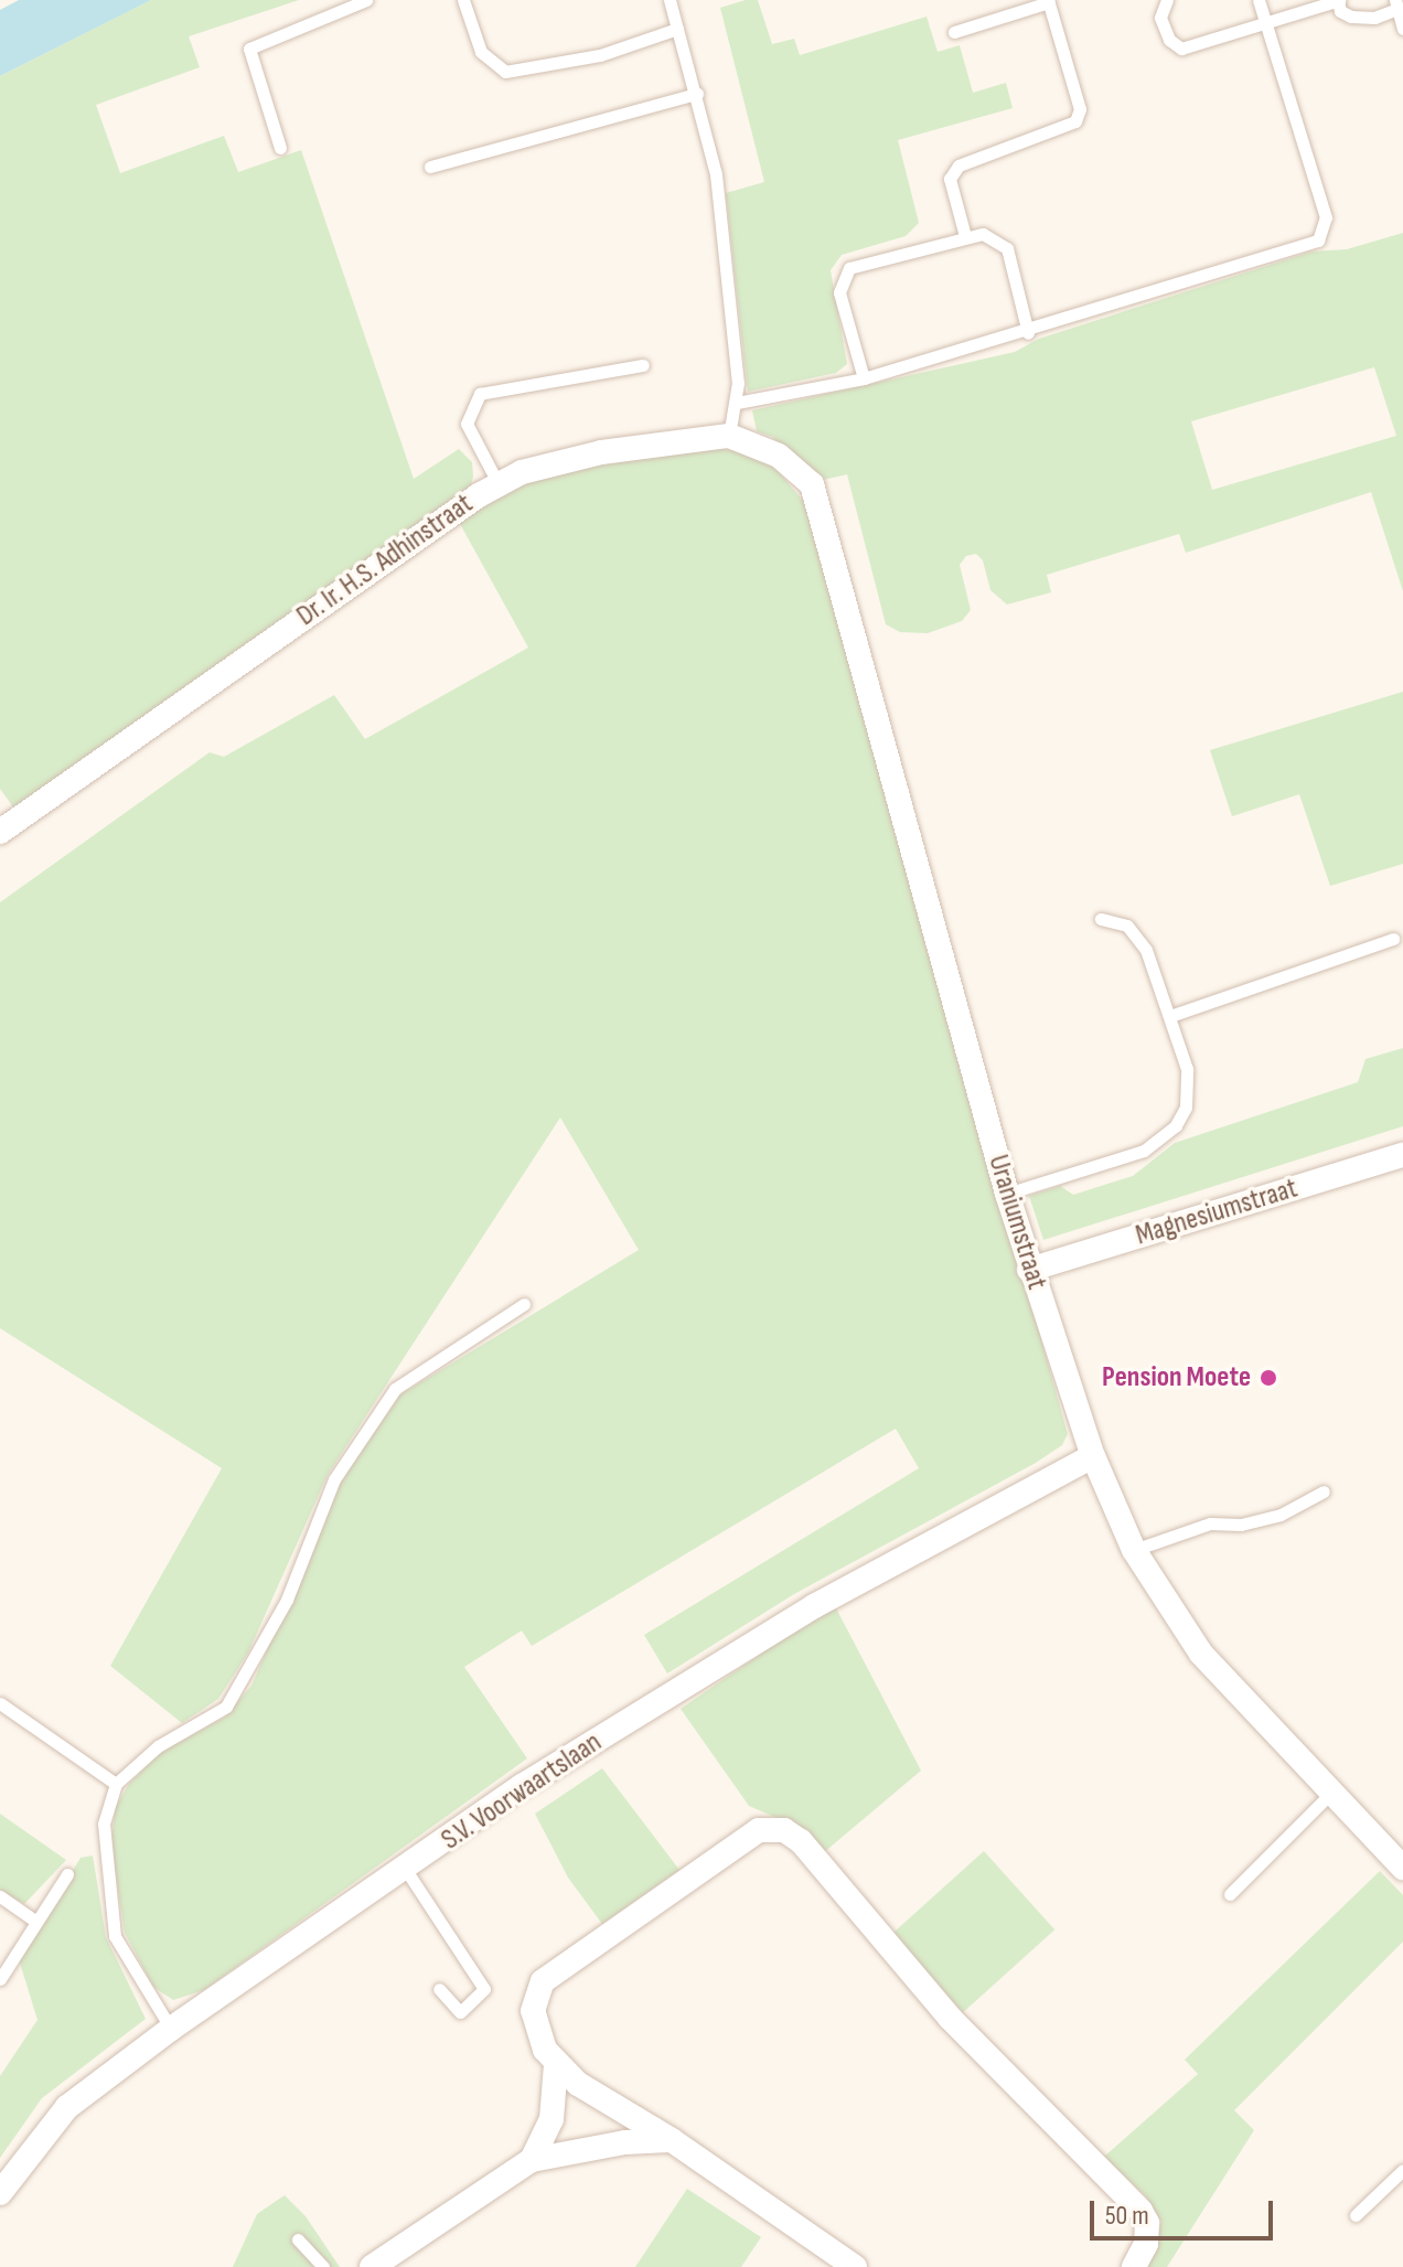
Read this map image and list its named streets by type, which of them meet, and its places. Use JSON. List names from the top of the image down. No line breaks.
{"streets":{"street":["Dr. Ir. H.S. Adhinstraat","Magnesiumstraat","Uraniumstraat","S.V. Voorwaartslaan"]},"crossings":[["Dr. Ir. H.S. Adhinstraat","Uraniumstraat"],["Magnesiumstraat","Uraniumstraat"],["Uraniumstraat","S.V. Voorwaartslaan"]],"places":["Pension Moete"],"scale_bar":"50 m"}
